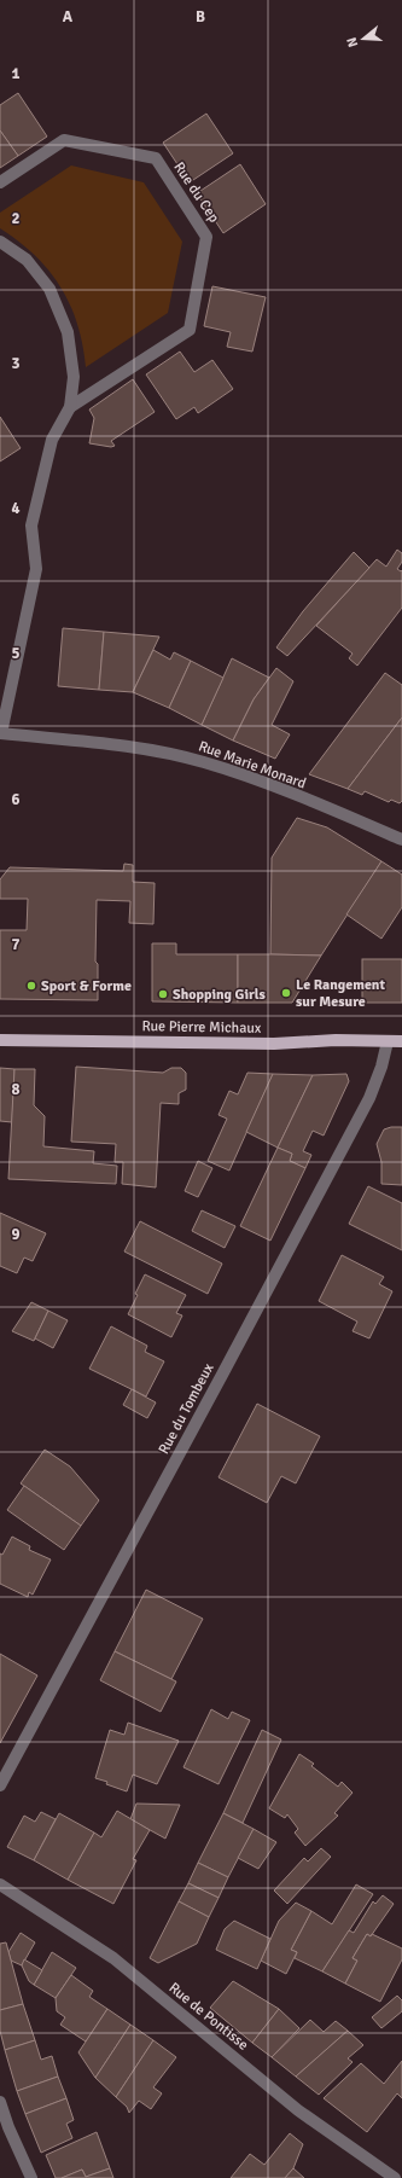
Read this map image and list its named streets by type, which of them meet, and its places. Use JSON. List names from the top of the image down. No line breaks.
{"streets":{"main road":["Rue Pierre Michaux"],"street":["Rue du Cep","Rue Marie Monard","Rue du Tombeux","Rue de Pontisse"]},"crossings":[["Rue du Cep","Rue Marie Monard"],["Rue Pierre Michaux","Rue du Tombeux"]],"places":["Sport & Forme","Le Rangement sur Mesure","Shopping Girls"],"north":"left","grid":{"columns":["A","B"],"rows":["1","2","3","4","5","6","7","8","9"]}}
